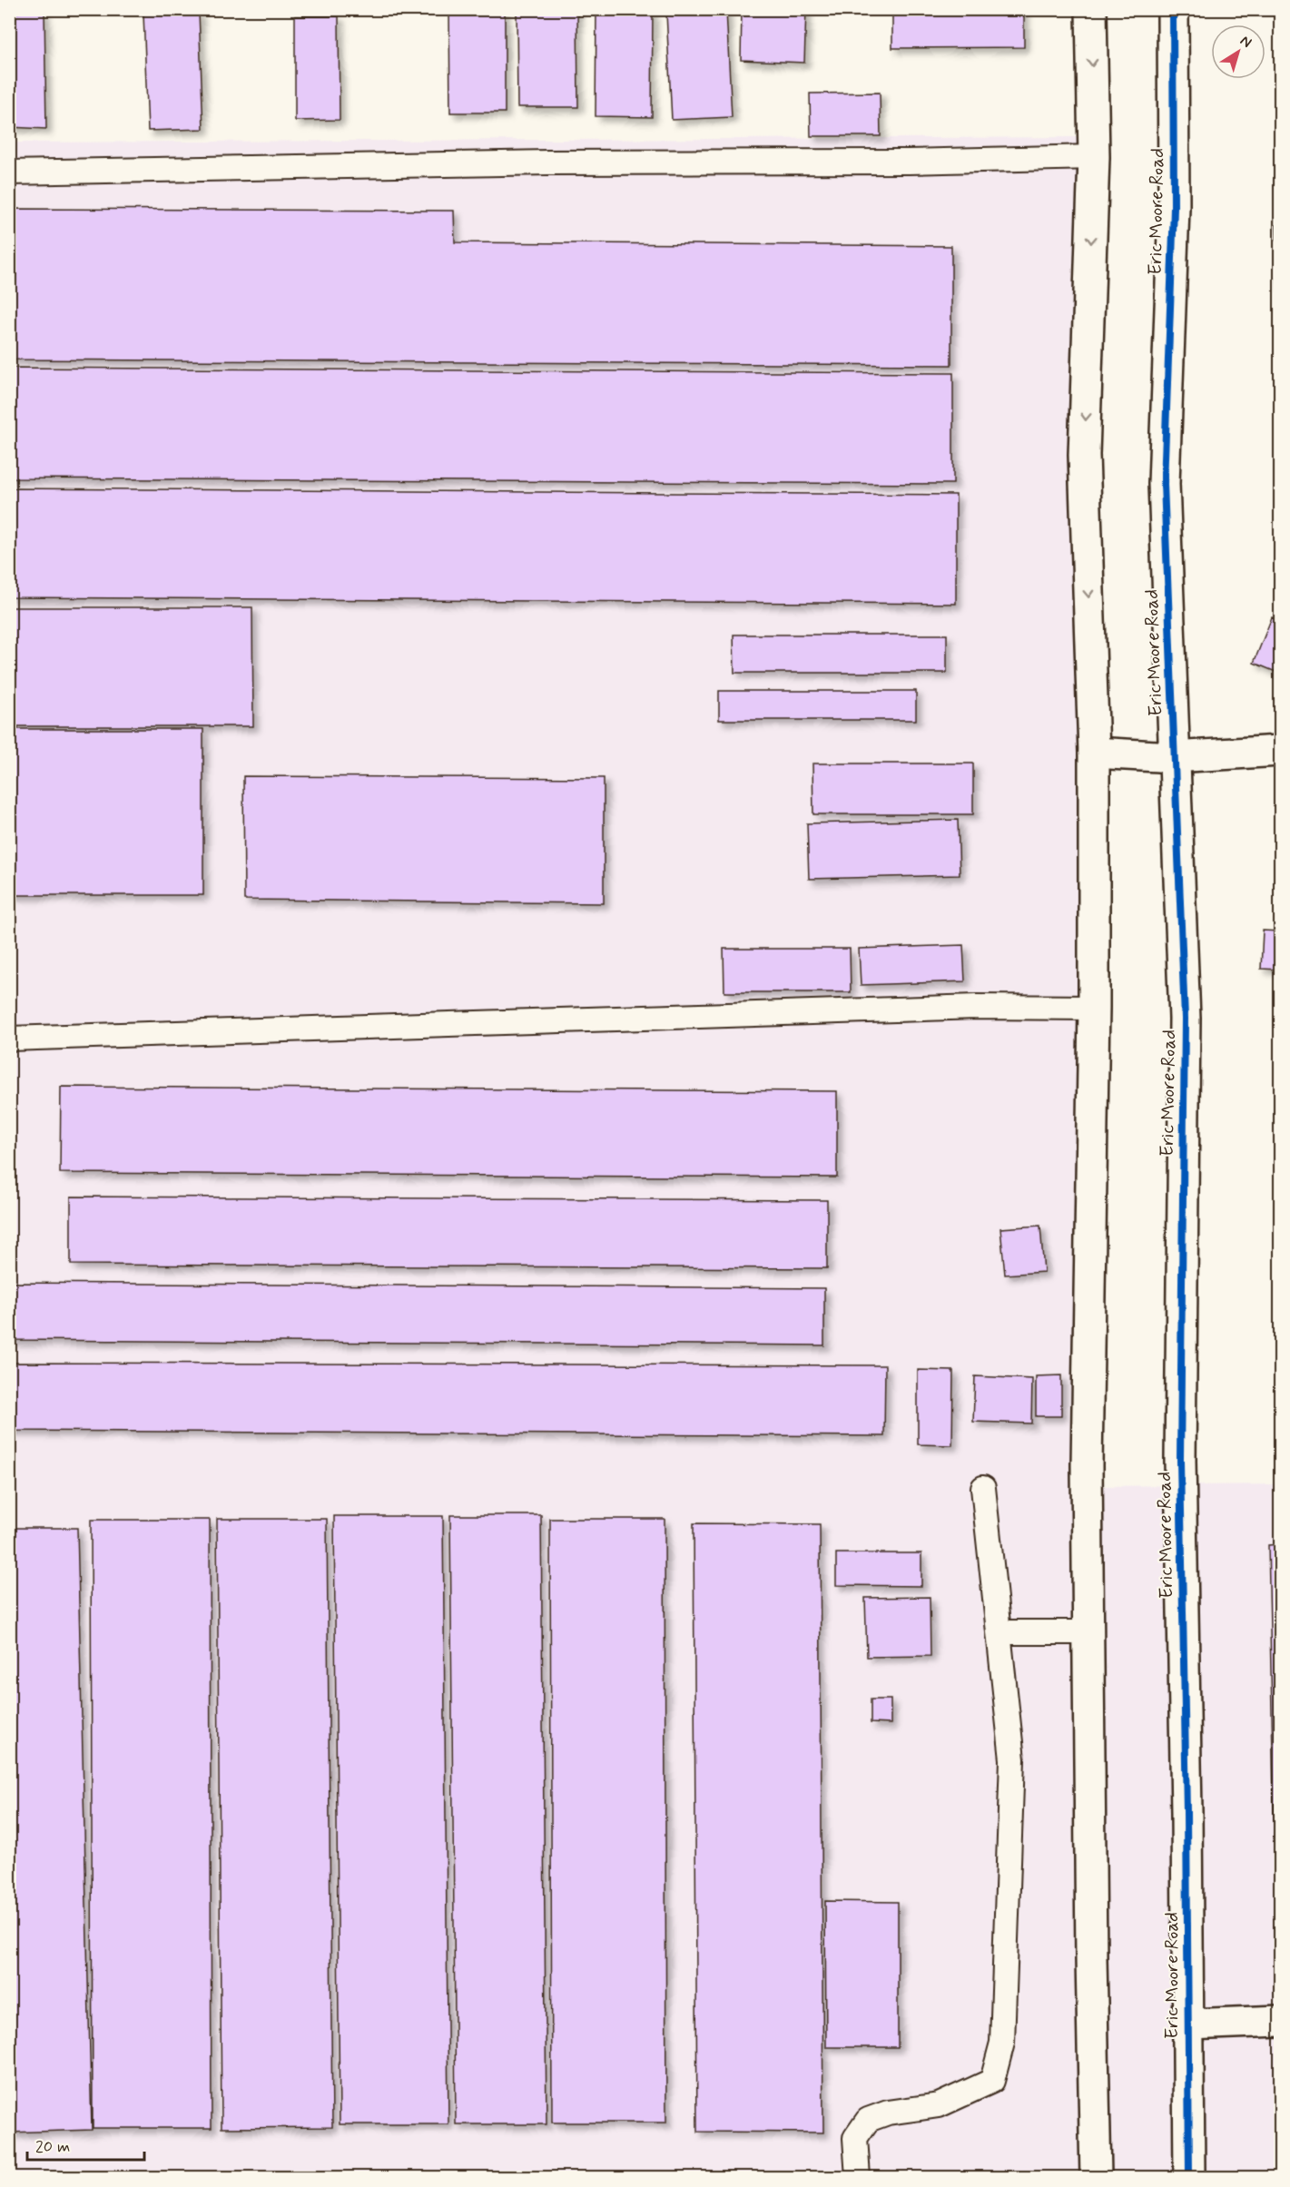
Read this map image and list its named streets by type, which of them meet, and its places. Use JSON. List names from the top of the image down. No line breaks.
{"streets":{"street":["Eric Moore Road"]},"scale_bar":"20 m","north":"top right"}
